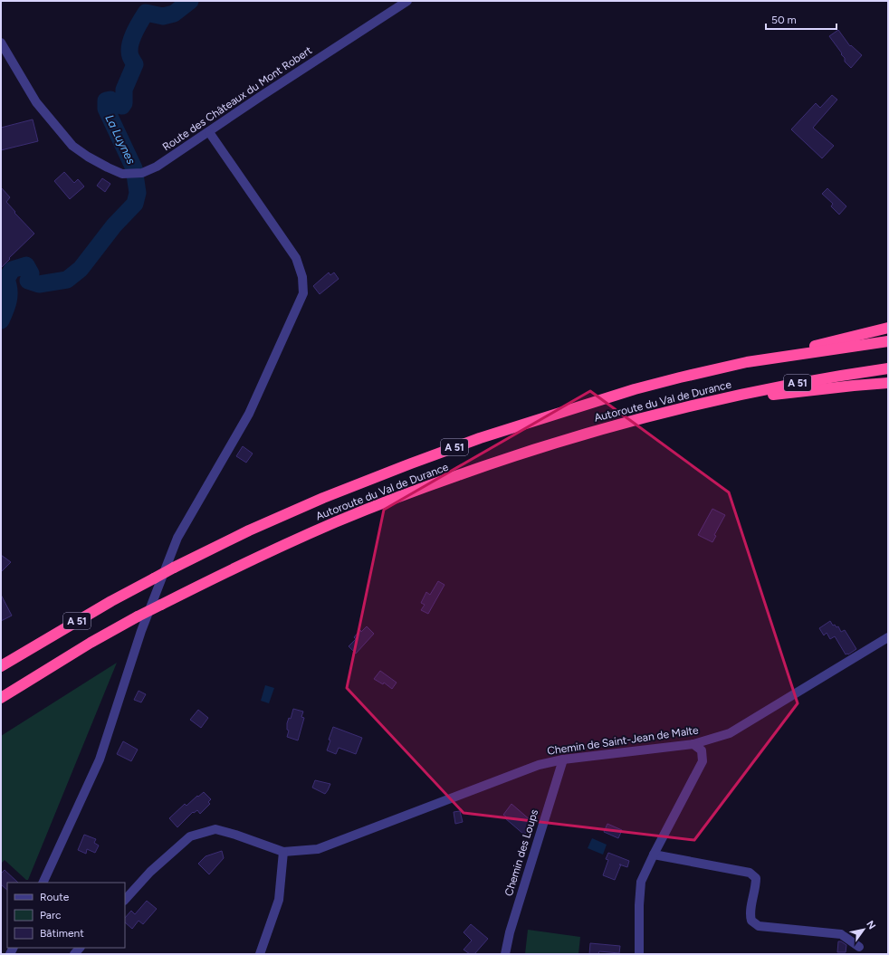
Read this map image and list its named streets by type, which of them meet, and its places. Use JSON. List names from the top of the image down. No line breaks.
{"streets":{"highway":["A 51","Autoroute du Val de Durance"],"street":["Route des Châteaux du Mont Robert","Chemin de Saint-Jean de Malte","Chemin des Loups"]},"crossings":[["Chemin de Saint-Jean de Malte","Chemin des Loups"]],"water":["La Luynes"],"legend":["Route","Parc","Bâtiment"],"scale_bar":"50 m","north":"top right"}
